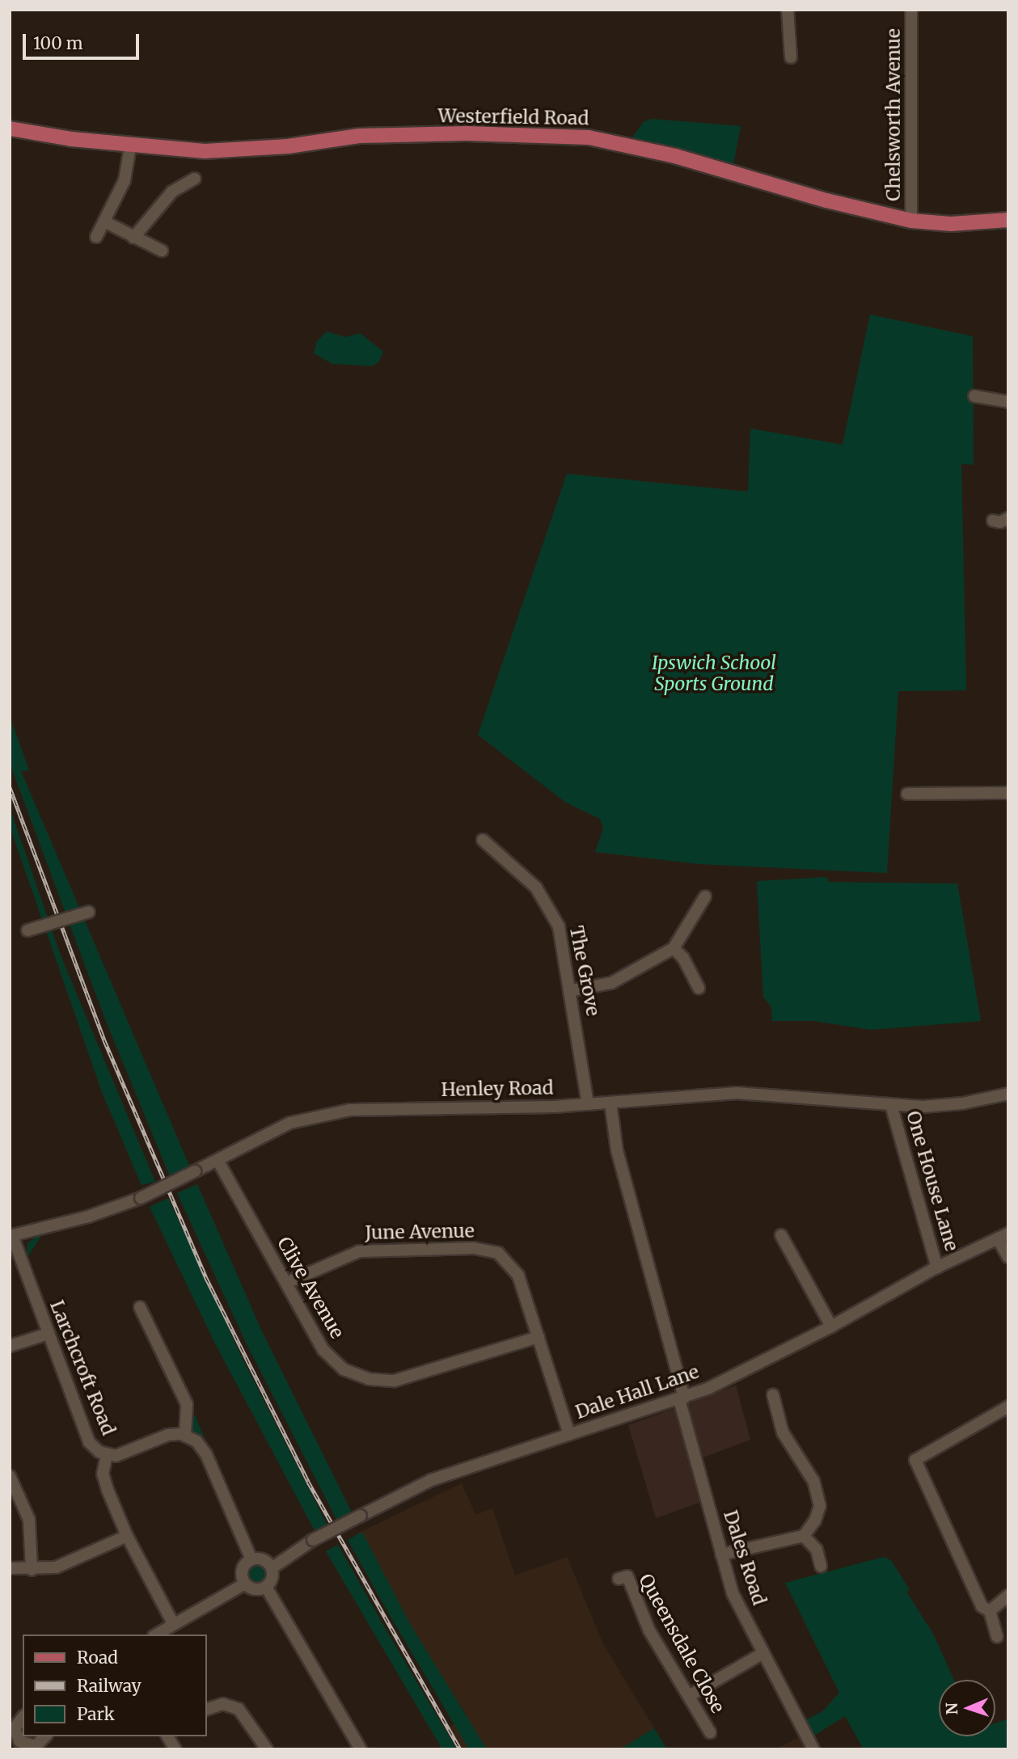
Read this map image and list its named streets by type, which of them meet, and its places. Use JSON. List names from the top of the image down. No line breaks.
{"streets":{"main road":["Westerfield Road"],"street":["Chelsworth Avenue","The Grove","Henley Road","One House Lane","June Avenue","Clive Avenue","Larchcroft Road","Dale Hall Lane","Dales Road","Queensdale Close"]},"crossings":[["Chelsworth Avenue","Westerfield Road"],["The Grove","Henley Road"],["Henley Road","One House Lane"],["Henley Road","Clive Avenue"],["Henley Road","Larchcroft Road"],["Henley Road","Dales Road"],["One House Lane","Dale Hall Lane"],["June Avenue","Clive Avenue"],["June Avenue","Dale Hall Lane"],["Dale Hall Lane","Dales Road"]],"parks":["Ipswich School Sports Ground"],"legend":["Road","Railway","Park"],"scale_bar":"100 m","north":"left"}
